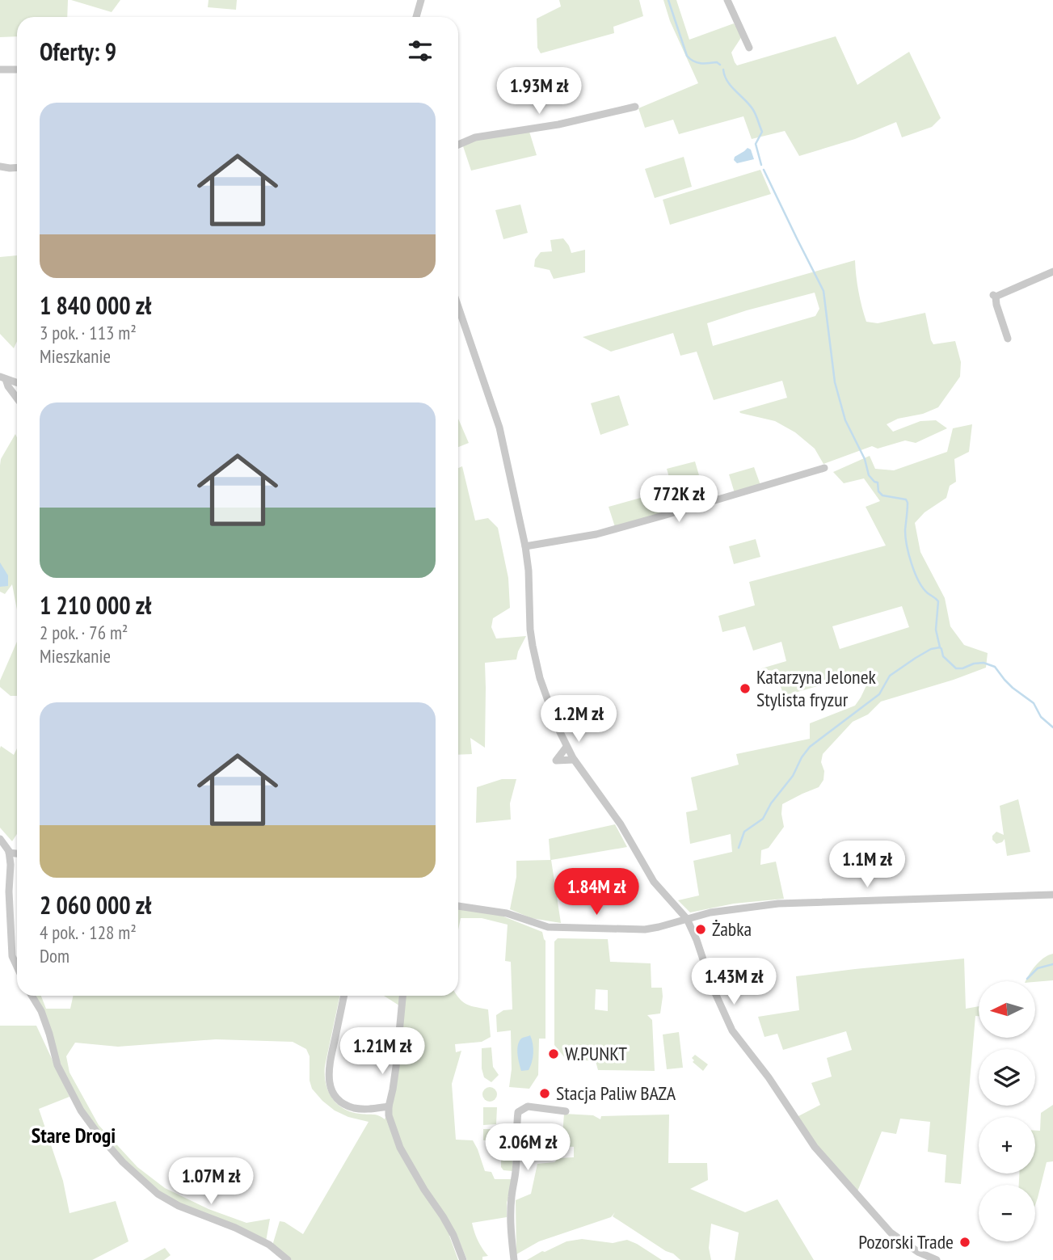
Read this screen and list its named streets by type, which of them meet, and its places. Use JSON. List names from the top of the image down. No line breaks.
{"districts":["Stare Drogi"],"places":["Katarzyna Jelonek Stylista fryzur","Żabka","W.PUNKT","Stacja Paliw BAZA","Pozorski Trade"],"north":"left","page":{"heading":"Oferty: 9","price":["1.93M zł","772K zł","1.2M zł","1.1M zł","1.84M zł","1.43M zł","1.21M zł","2.06M zł","1.07M zł"],"list":[{"name":"1 840 000 zł","note":"3 pok. · 113 m² · Mieszkanie"},{"name":"1 210 000 zł","note":"2 pok. · 76 m² · Mieszkanie"},{"name":"2 060 000 zł","note":"4 pok. · 128 m² · Dom"}],"map_buttons":["+","−"]}}
